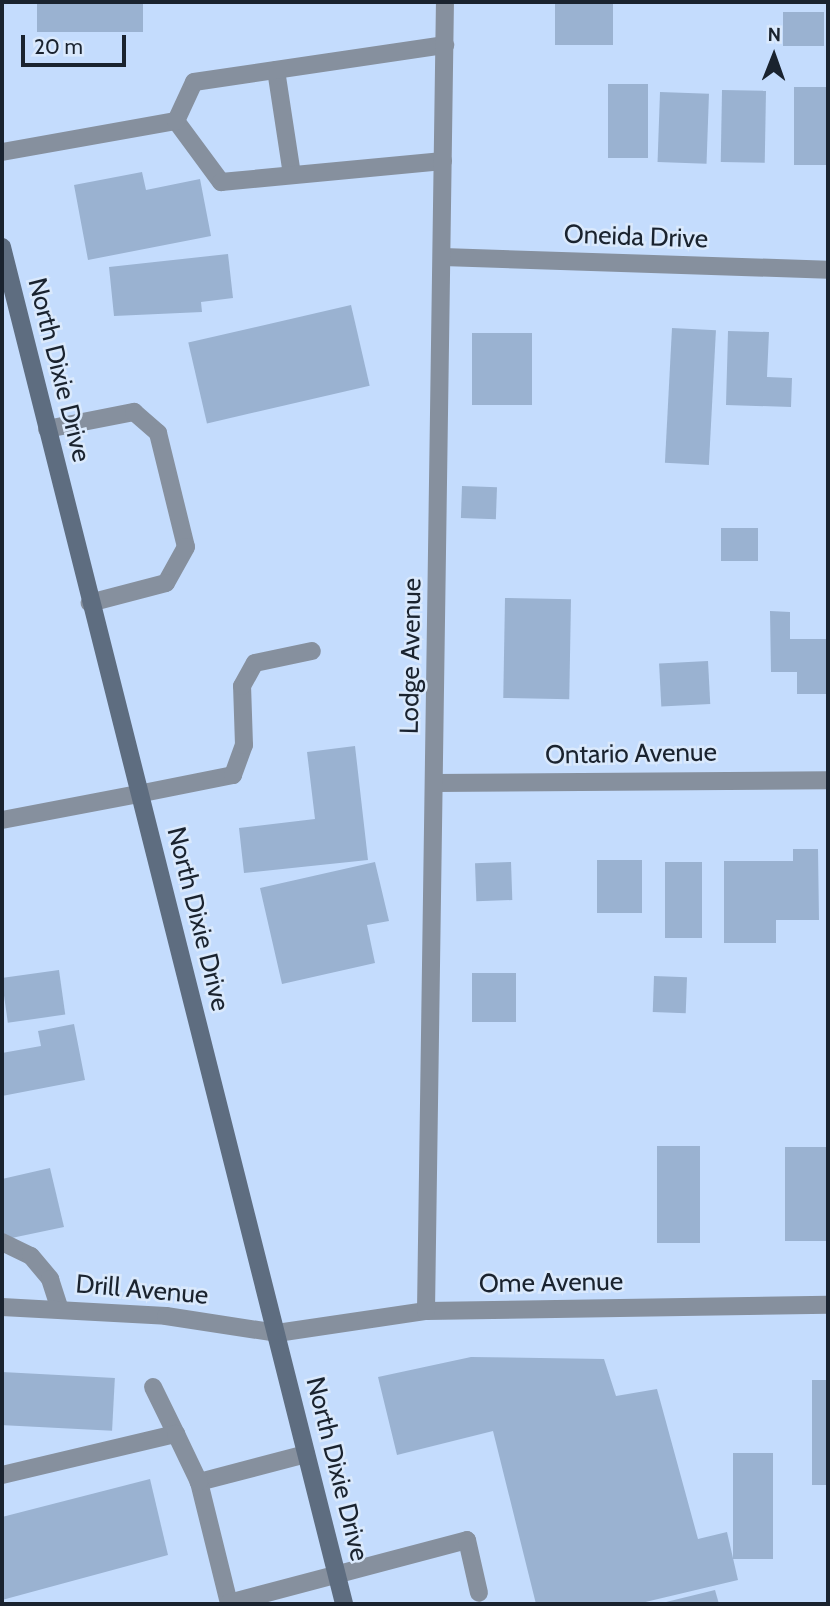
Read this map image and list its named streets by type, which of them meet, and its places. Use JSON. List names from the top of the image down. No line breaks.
{"streets":{"main road":["North Dixie Drive"],"street":["Oneida Drive","Lodge Avenue","Ontario Avenue","Ome Avenue","Drill Avenue"]},"crossings":[["Oneida Drive","Lodge Avenue"],["North Dixie Drive","Ome Avenue"],["North Dixie Drive","Drill Avenue"],["Lodge Avenue","Ontario Avenue"],["Lodge Avenue","Ome Avenue"],["Ome Avenue","Drill Avenue"]],"scale_bar":"20 m","north":"top"}
